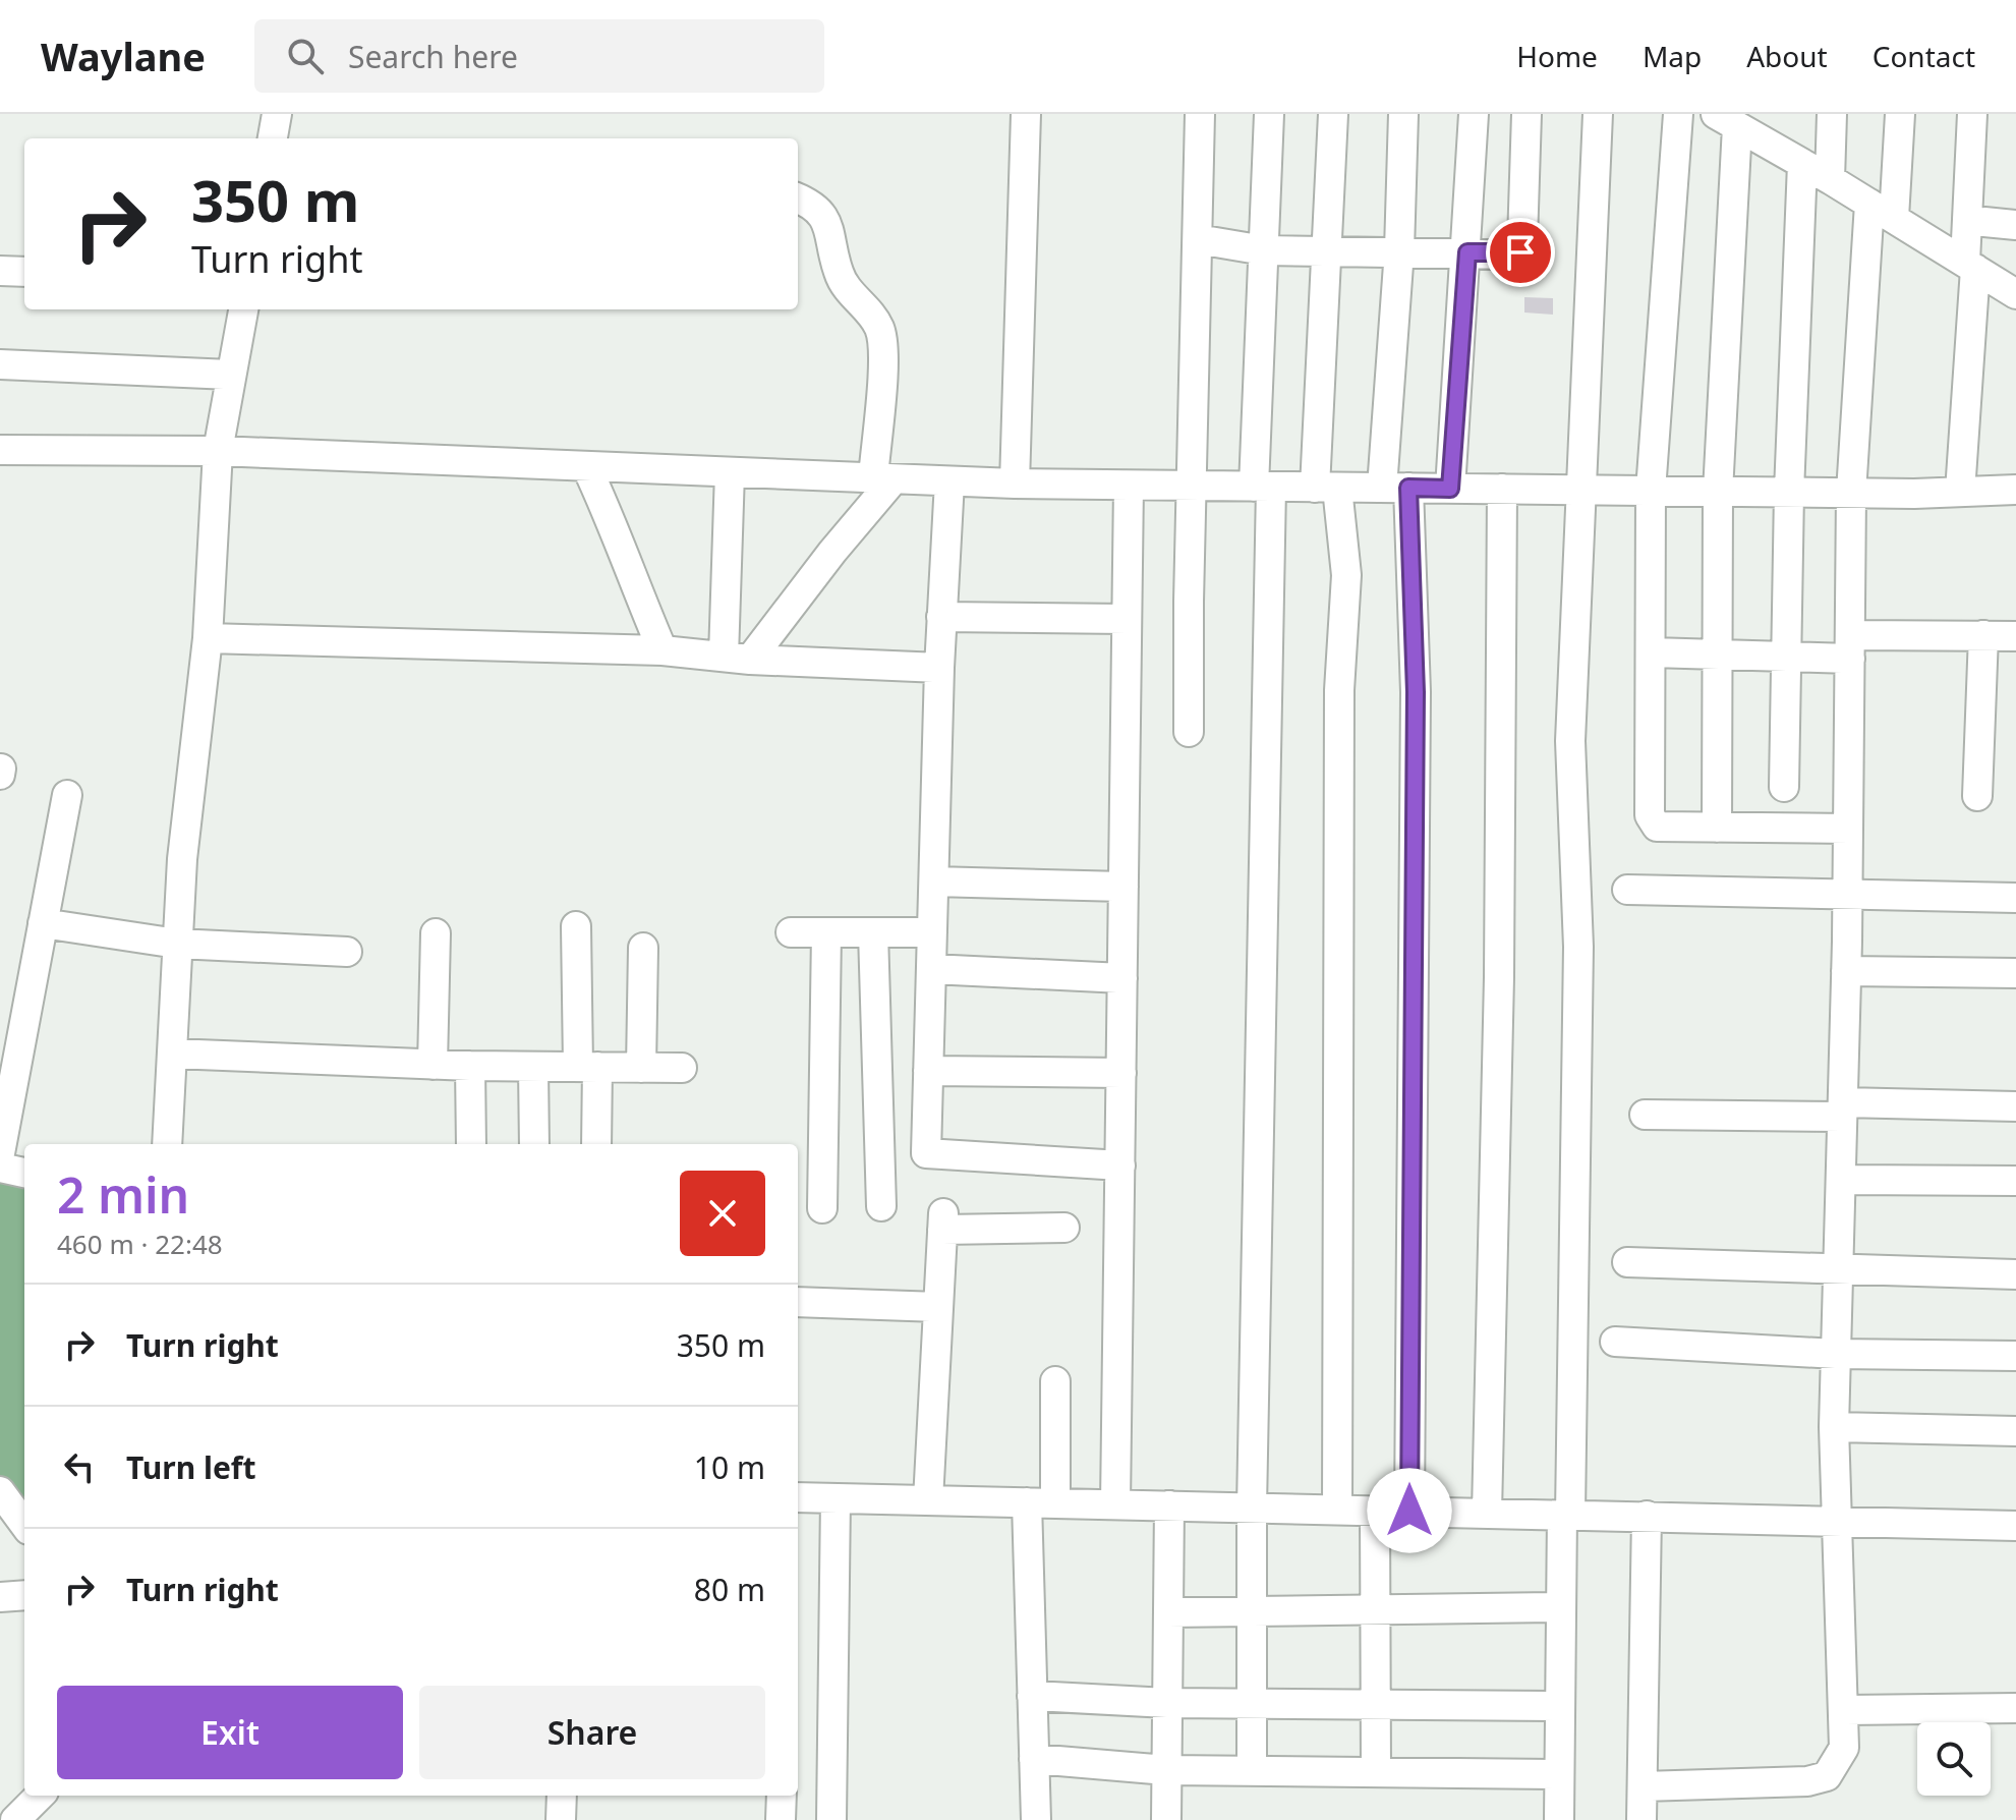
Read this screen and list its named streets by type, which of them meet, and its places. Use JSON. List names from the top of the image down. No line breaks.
{"page":{"header":"Waylane","search":"Search here","nav":["Home","Map","About","Contact"],"turn":["350 m","Turn right"],"heading":["2 min","460 m · 22:48"],"list":[{"name":"Turn right","value":"350 m"},{"name":"Turn left","value":"10 m"},{"name":"Turn right","value":"80 m"}],"buttons":["Exit","Share"]}}
